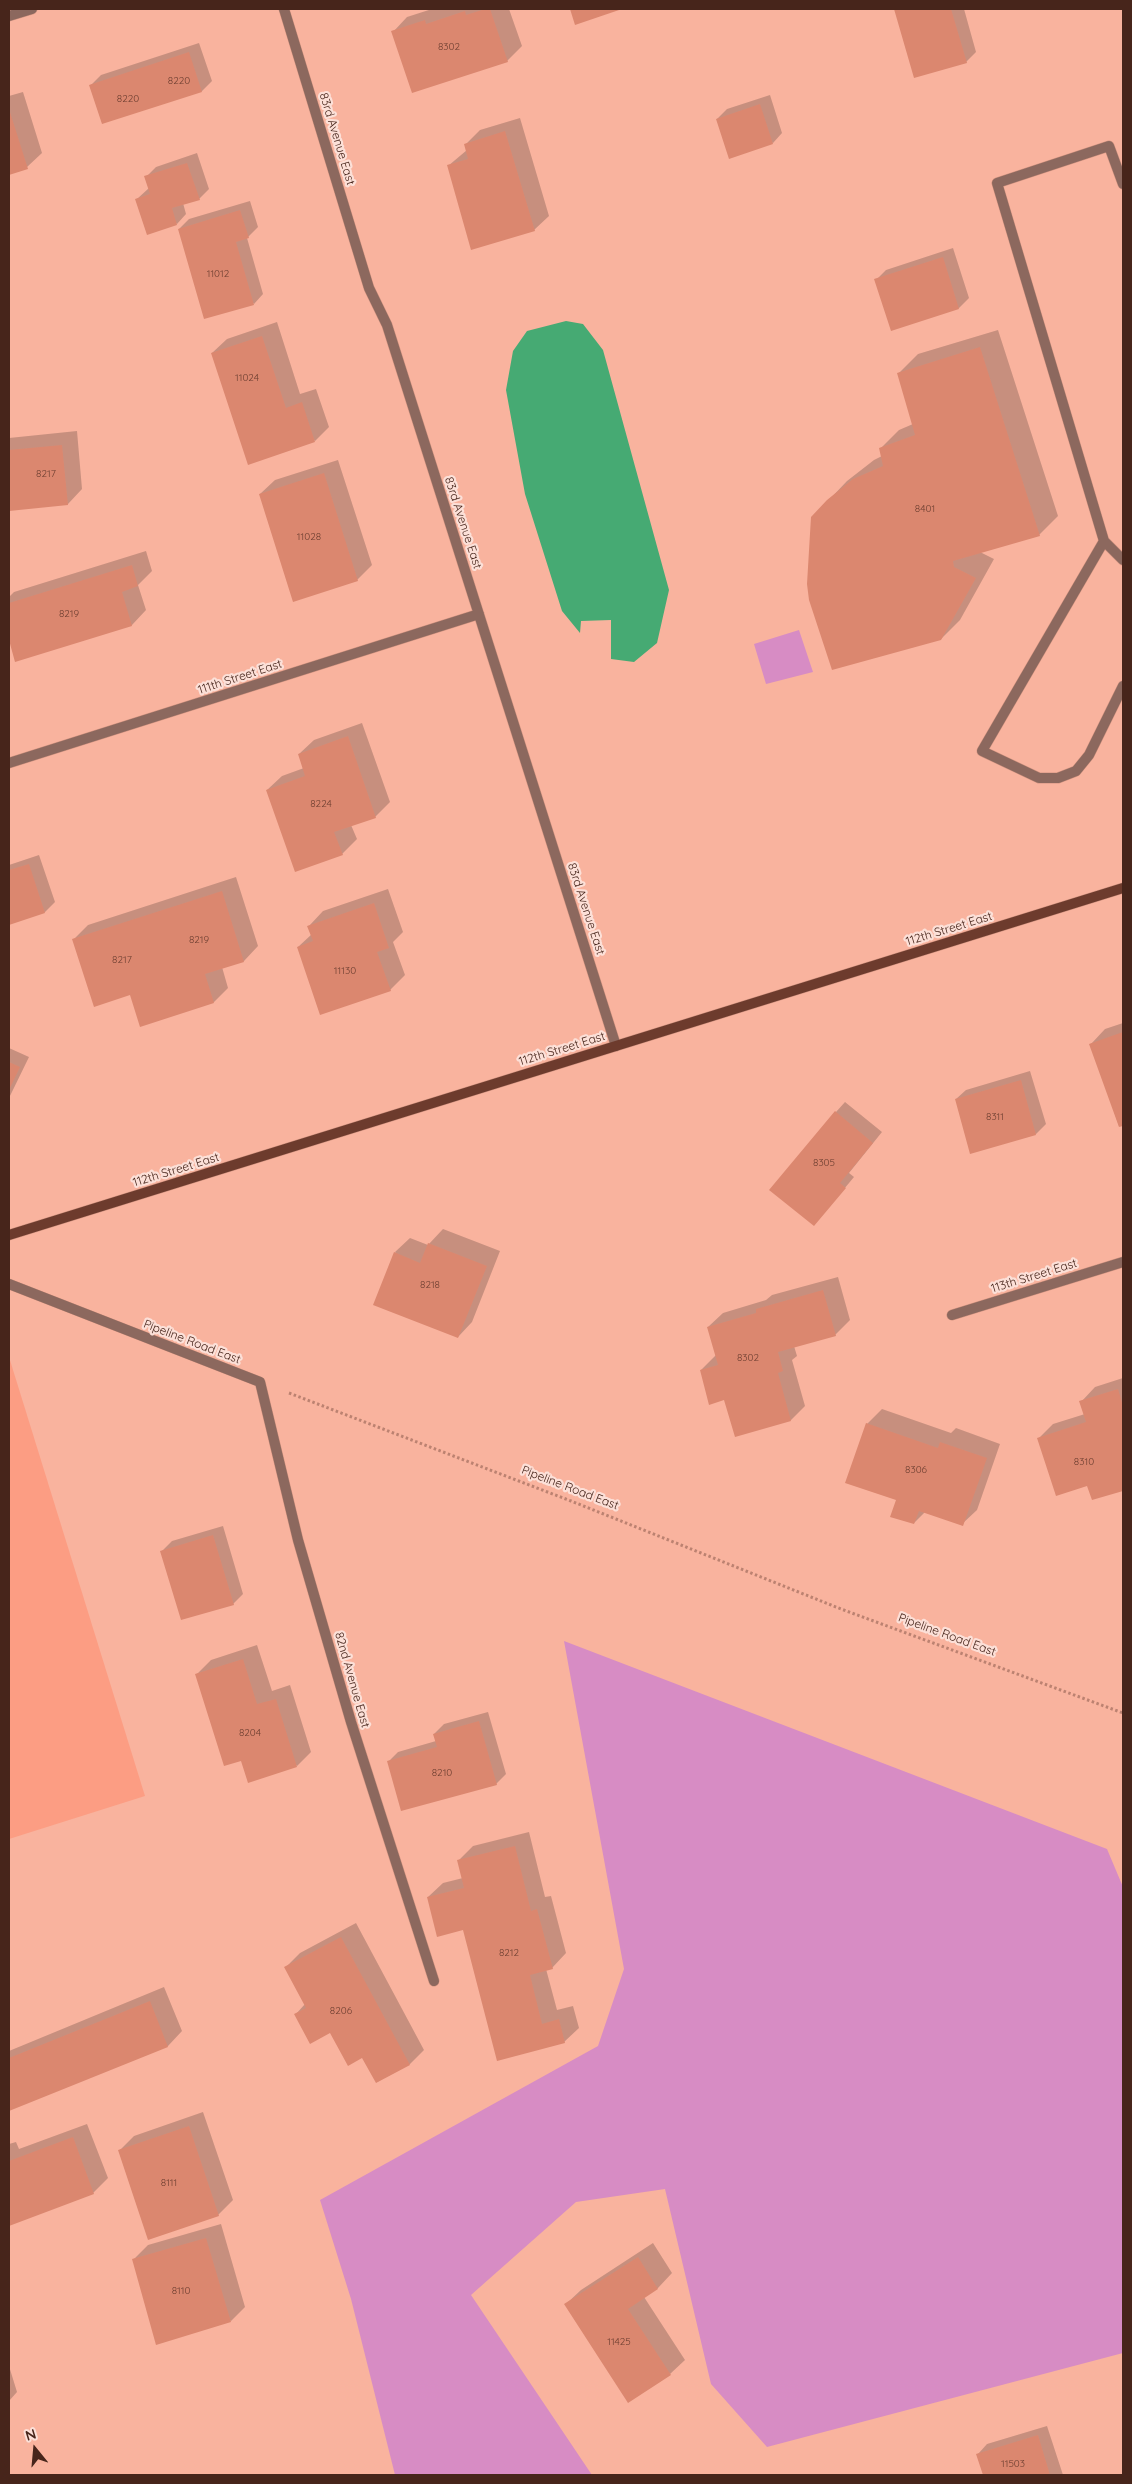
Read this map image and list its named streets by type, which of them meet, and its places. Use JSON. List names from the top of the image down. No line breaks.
{"streets":{"main road":["112th Street East"],"street":["83rd Avenue East","111th Street East","113th Street East","Pipeline Road East","82nd Avenue East"]},"crossings":[["83rd Avenue East","111th Street East"],["83rd Avenue East","112th Street East"],["Pipeline Road East","82nd Avenue East"]],"house_numbers":["8302","8220","8220","11012","11024","8217","8401","11028","8219","8224","8219","8217","11130","8311","8305","8218","8302","8310","8306","8204","8210","8212","8206","8111","8110","11425","11503"],"north":"top"}
